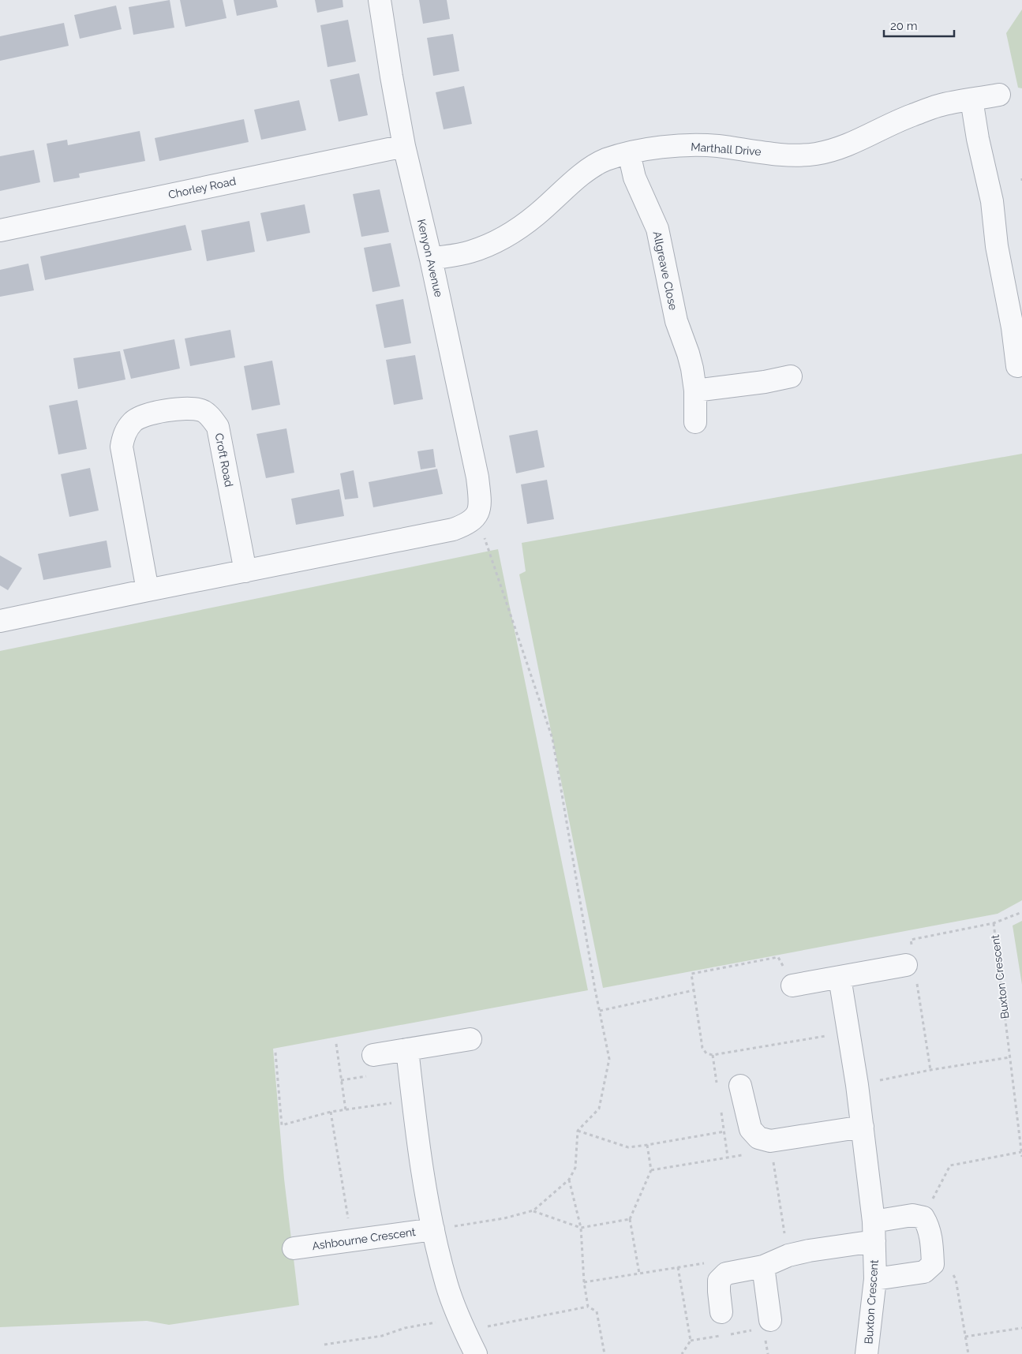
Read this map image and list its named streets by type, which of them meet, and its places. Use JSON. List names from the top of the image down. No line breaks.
{"streets":{"street":["Marthall Drive","Chorley Road","Kenyon Avenue","Allgreave Close","Croft Road","Buxton Crescent","Ashbourne Crescent"]},"crossings":[["Marthall Drive","Kenyon Avenue"],["Marthall Drive","Allgreave Close"],["Chorley Road","Kenyon Avenue"]],"scale_bar":"20 m"}
